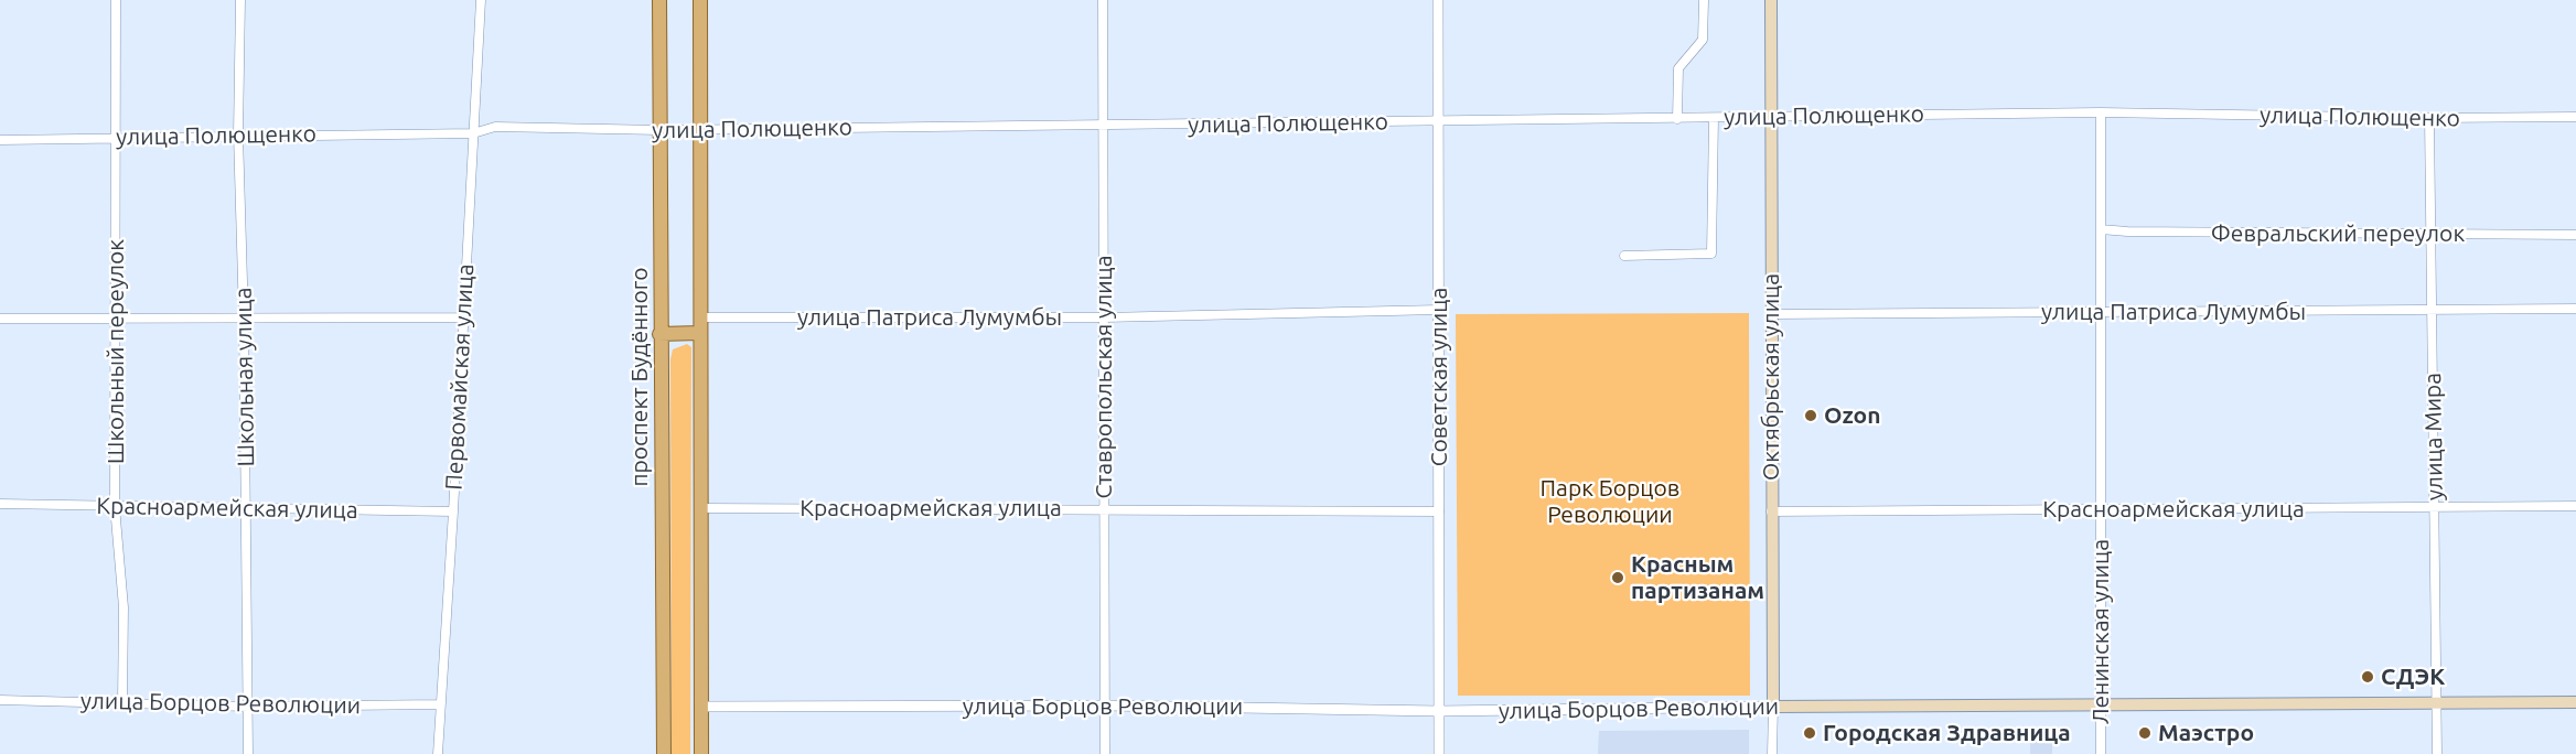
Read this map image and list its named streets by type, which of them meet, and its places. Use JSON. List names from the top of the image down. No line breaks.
{"streets":{"main road":["проспект Будённого","Октябрьская улица","улица Борцов Революции"],"street":["улица Полющенко","Февральский переулок","улица Патриса Лумумбы","Школьный переулок","Школьная улица","Первомайская улица","Ставропольская улица","Советская улица","улица Мира","Красноармейская улица","Ленинская улица"]},"crossings":[["улица Полющенко","Школьный переулок"],["улица Полющенко","Школьная улица"],["улица Полющенко","Первомайская улица"],["улица Полющенко","проспект Будённого"],["улица Полющенко","Ставропольская улица"],["улица Полющенко","Советская улица"],["улица Полющенко","Октябрьская улица"],["улица Полющенко","улица Мира"],["улица Полющенко","Ленинская улица"],["Февральский переулок","улица Мира"],["Февральский переулок","Ленинская улица"],["улица Патриса Лумумбы","Ставропольская улица"],["улица Патриса Лумумбы","Советская улица"],["улица Патриса Лумумбы","Октябрьская улица"],["улица Патриса Лумумбы","улица Мира"],["улица Патриса Лумумбы","Ленинская улица"],["Школьный переулок","Красноармейская улица"],["Школьный переулок","улица Борцов Революции"],["Школьная улица","Красноармейская улица"],["Школьная улица","улица Борцов Революции"],["Первомайская улица","Красноармейская улица"],["Первомайская улица","улица Борцов Революции"],["Ставропольская улица","Красноармейская улица"],["Ставропольская улица","улица Борцов Революции"],["Советская улица","Красноармейская улица"],["Советская улица","улица Борцов Революции"],["Октябрьская улица","Красноармейская улица"],["Октябрьская улица","улица Борцов Революции"],["улица Мира","Красноармейская улица"],["улица Мира","улица Борцов Революции"],["Красноармейская улица","Ленинская улица"],["Ленинская улица","улица Борцов Революции"]],"parks":["Парк Борцов Революции"],"places":["Ozon","Красным партизанам","СДЭК","Городская Здравница","Маэстро"]}
